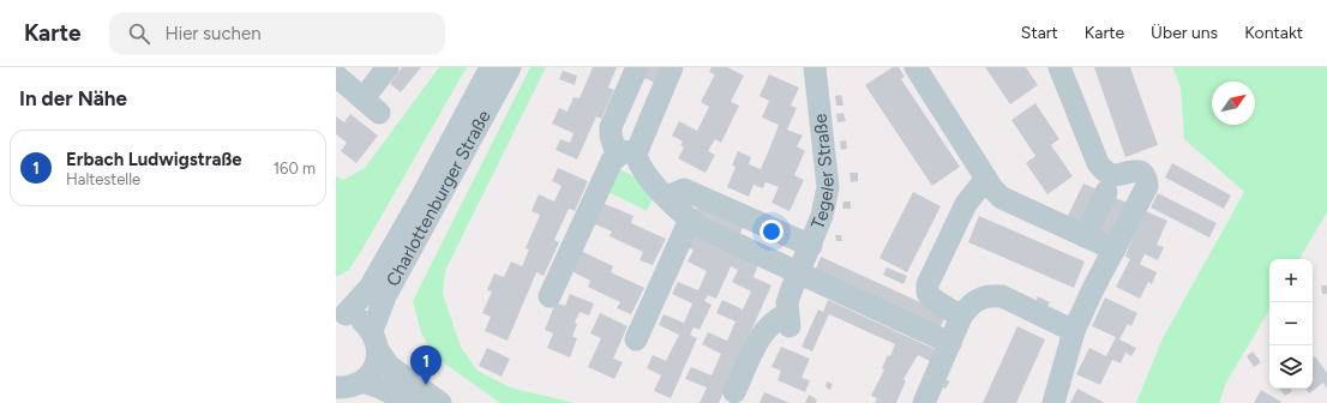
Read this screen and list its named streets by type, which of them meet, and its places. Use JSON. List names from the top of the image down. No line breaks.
{"streets":{"street":["Tegeler Straße","Charlottenburger Straße"]},"north":"top right","page":{"header":"Karte","search":"Hier suchen","nav":["Start","Karte","Über uns","Kontakt"],"heading":"In der Nähe","list":[{"mark":"1","name":"Erbach Ludwigstraße","note":"Haltestelle","value":"160 m"}],"map_buttons":["+","−"],"pins":"1"}}
